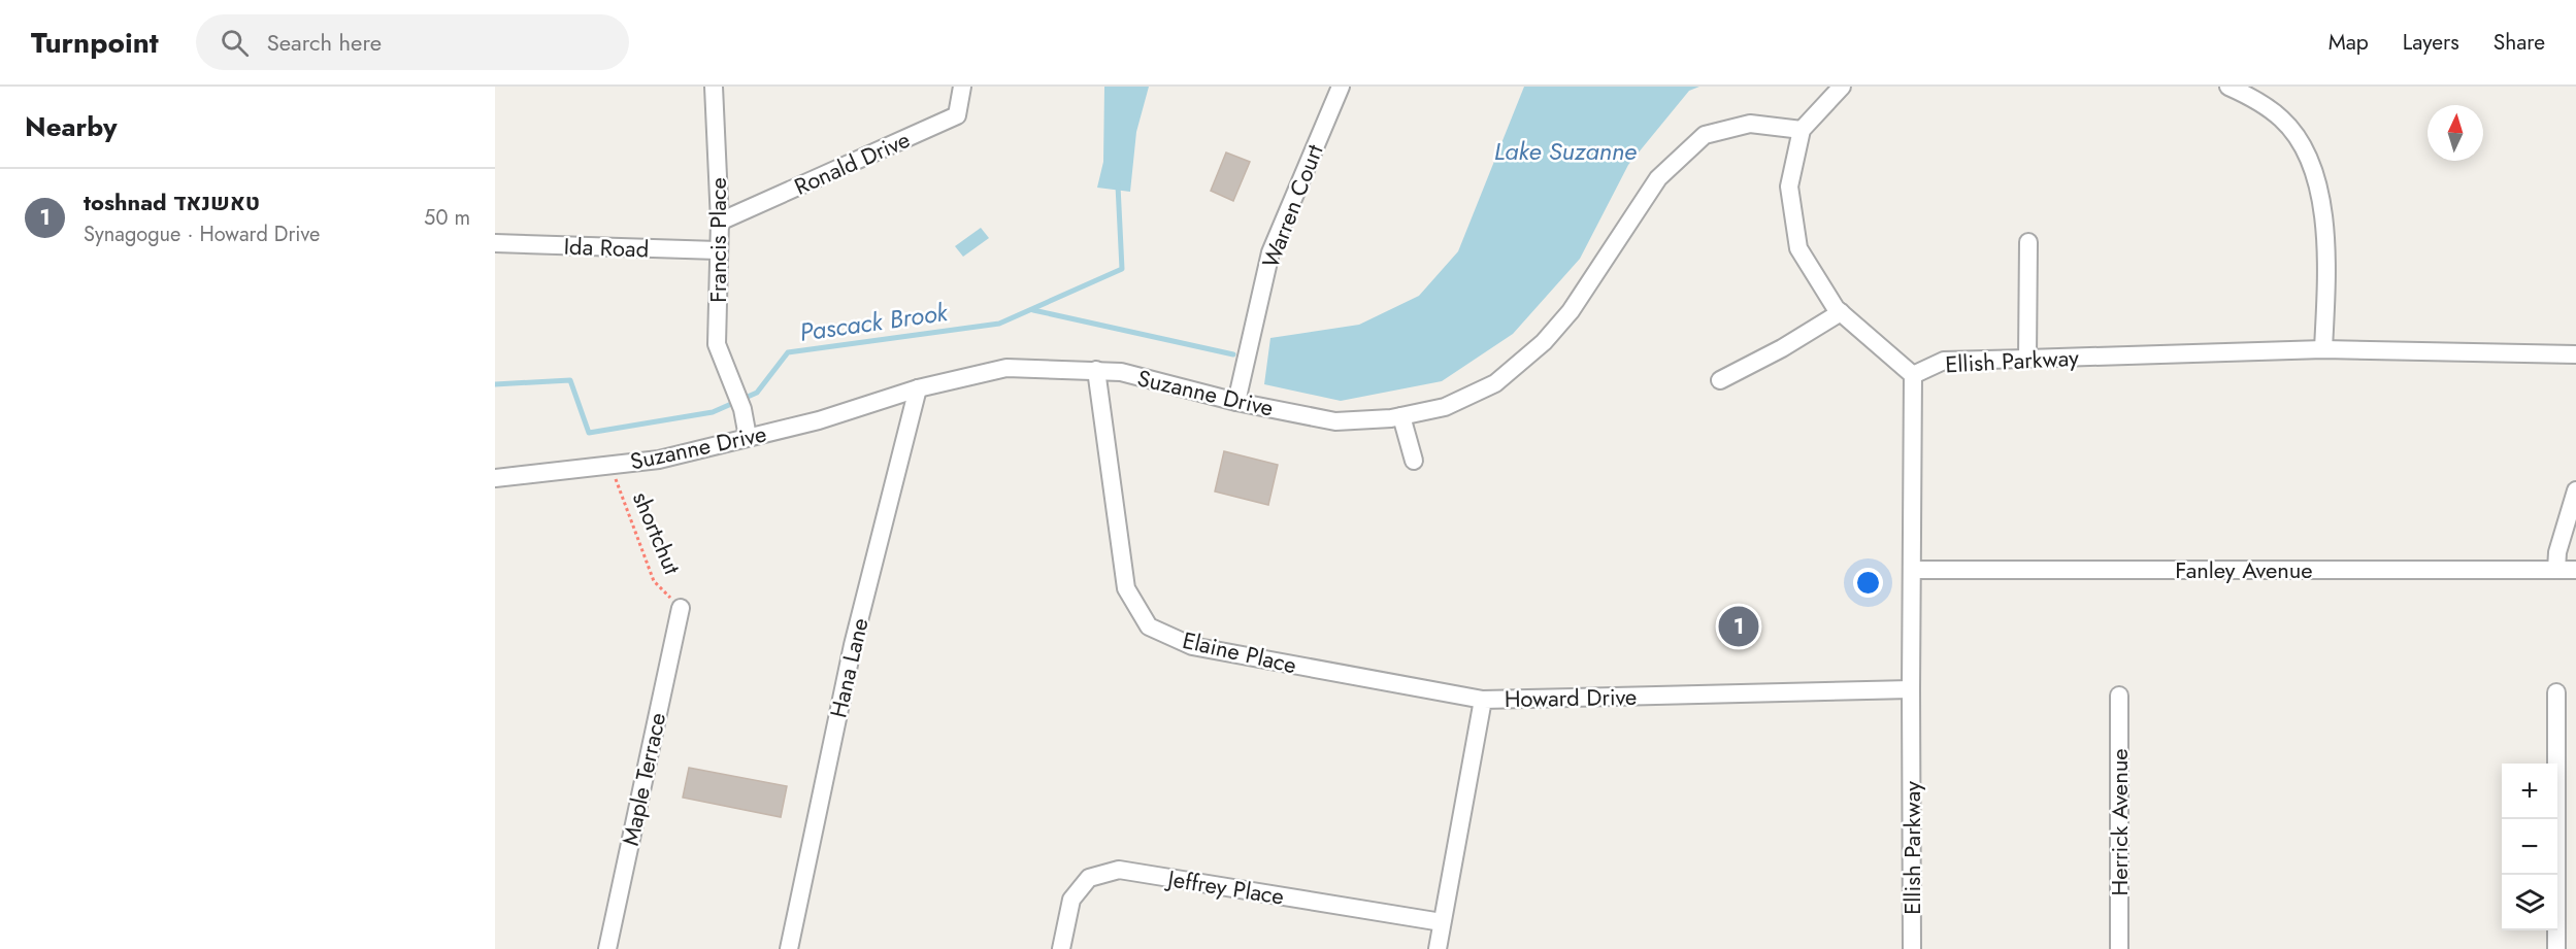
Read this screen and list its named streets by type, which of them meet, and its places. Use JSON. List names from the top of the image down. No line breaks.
{"streets":{"street":["Ronald Drive","Warren Court","Francis Place","Ida Road","Ellish Parkway","Suzanne Drive","Fanley Avenue","Elaine Place","Hana Lane","Howard Drive","Maple Terrace","Herrick Avenue","Jeffrey Place"],"path":["shortchut"]},"crossings":[["Ronald Drive","Francis Place"],["Warren Court","Suzanne Drive"],["Francis Place","Ida Road"],["Francis Place","Suzanne Drive"],["Ellish Parkway","Fanley Avenue"],["Ellish Parkway","Howard Drive"],["Suzanne Drive","shortchut"],["Suzanne Drive","Elaine Place"],["Suzanne Drive","Hana Lane"],["shortchut","Maple Terrace"],["Elaine Place","Howard Drive"],["Howard Drive","Jeffrey Place"]],"water":["Lake Suzanne","Pascack Brook"],"north":"top","page":{"header":"Turnpoint","search":"Search here","nav":["Map","Layers","Share"],"heading":"Nearby","list":[{"mark":"1","name":"toshnad טאשנאד","note":"Synagogue · Howard Drive","value":"50 m"}],"pins":"1","map_buttons":["+","−"]}}
